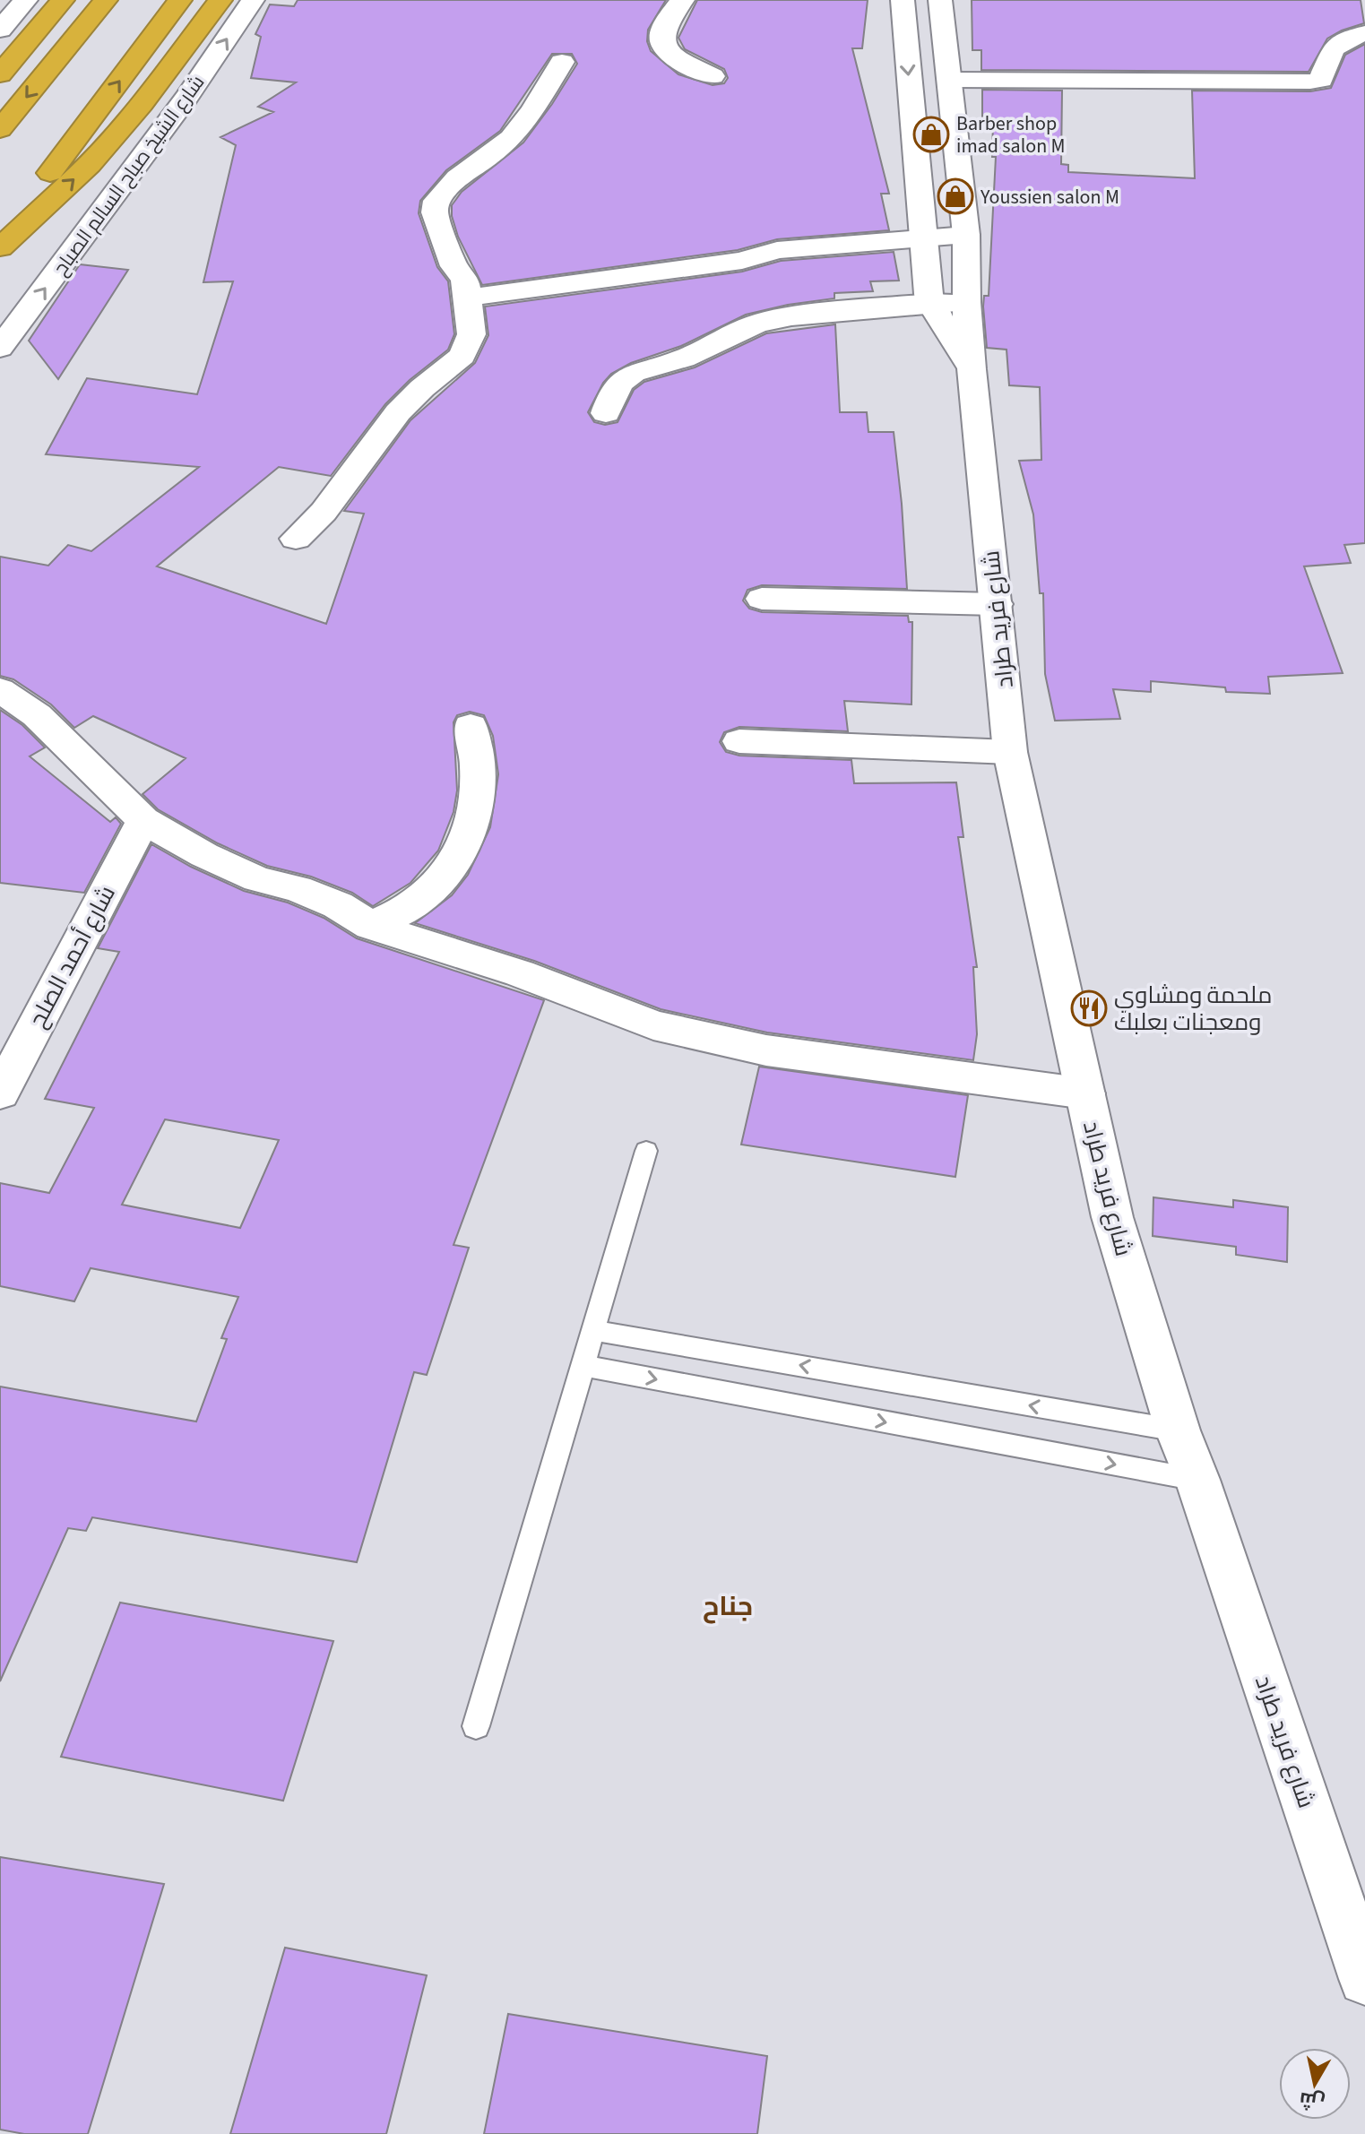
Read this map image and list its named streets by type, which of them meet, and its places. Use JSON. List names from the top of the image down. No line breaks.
{"streets":{"street":["شارع الشيخ صباح السالم الصباح","شارع فريد طراد","شارع أحمد الصلح"]},"one_way":["شارع الشيخ صباح السالم الصباح"],"districts":["جناح"],"places":{"shop":["Barber shop imad salon M","Youssien salon M"],"restaurant":["ملحمة ومشاوي ومعجنات بعلبك"]},"north":"bottom"}
